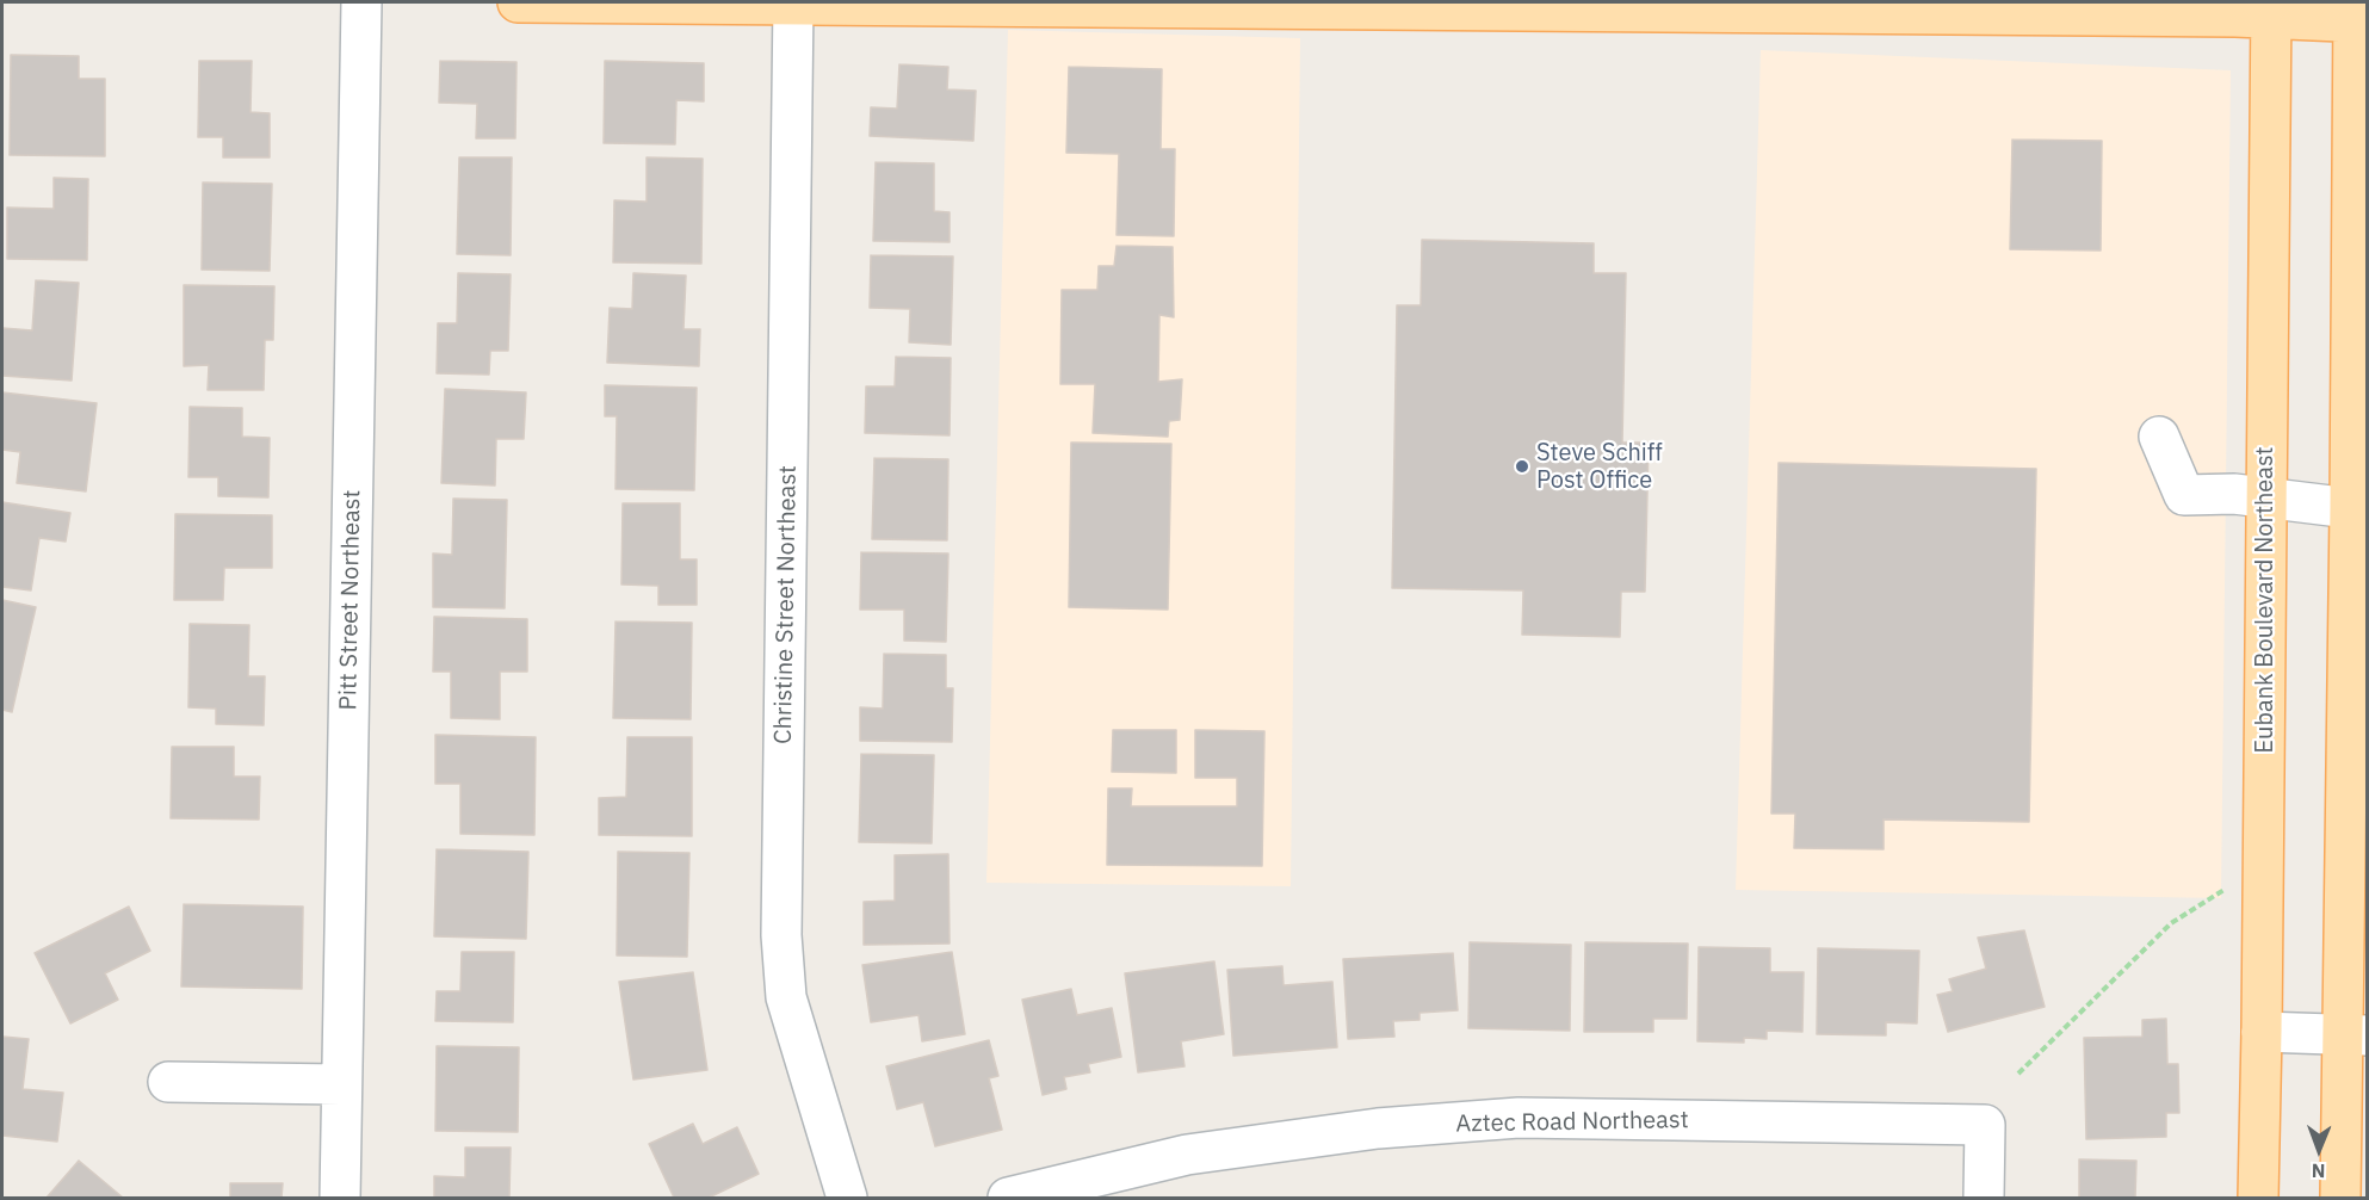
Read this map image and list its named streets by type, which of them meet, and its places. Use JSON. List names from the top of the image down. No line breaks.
{"streets":{"main road":["Eubank Boulevard Northeast"],"street":["Pitt Street Northeast","Christine Street Northeast","Aztec Road Northeast"]},"places":["Steve Schiff Post Office"],"north":"bottom"}
